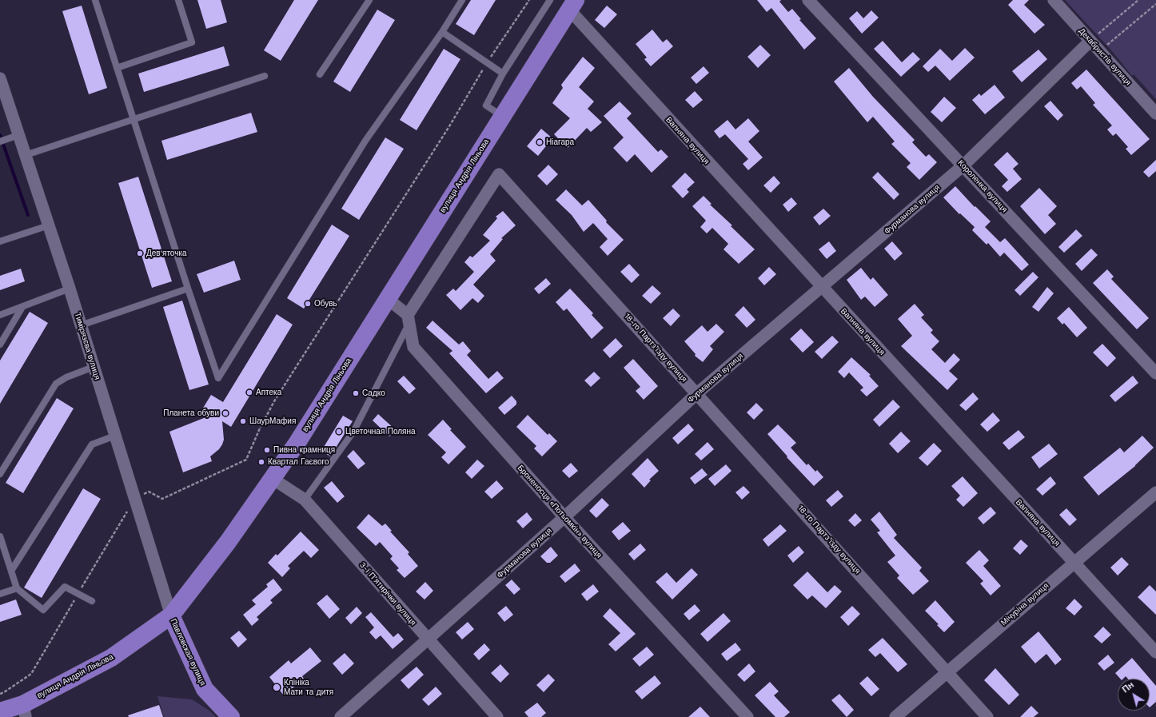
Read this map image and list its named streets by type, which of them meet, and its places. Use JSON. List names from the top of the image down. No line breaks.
{"streets":{"main road":["вулиця Андрія Ліньова","Павловская вулиця"],"street":["Декабристів вулиця","Вапняна вулиця","Короленка вулиця","Фурманова вулиця","Тимірязєва вулиця","18-го Партз’їзду вулиця","Броненосця «Потьомкін» вулиця","3-ї П’ятирічки вулиця","Мічуріна вулиця"]},"crossings":[["Декабристів вулиця","Фурманова вулиця"],["Вапняна вулиця","вулиця Андрія Ліньова"],["Вапняна вулиця","Фурманова вулиця"],["Вапняна вулиця","Мічуріна вулиця"],["вулиця Андрія Ліньова","Тимірязєва вулиця"],["вулиця Андрія Ліньова","3-ї П’ятирічки вулиця"],["вулиця Андрія Ліньова","Павловская вулиця"],["Короленка вулиця","Фурманова вулиця"],["Фурманова вулиця","18-го Партз’їзду вулиця"],["Фурманова вулиця","Броненосця «Потьомкін» вулиця"],["Фурманова вулиця","3-ї П’ятирічки вулиця"],["Тимірязєва вулиця","Павловская вулиця"],["18-го Партз’їзду вулиця","Броненосця «Потьомкін» вулиця"],["18-го Партз’їзду вулиця","Мічуріна вулиця"]],"places":["Ніагара","Дев'яточка","Обувь","Аптека","Садко","Планета обуви","ШаурМафия","Цветочная Поляна","Пивна крамниця","Квартал Гаєвого","Клініка Мати та дитя"],"north":"top left"}
